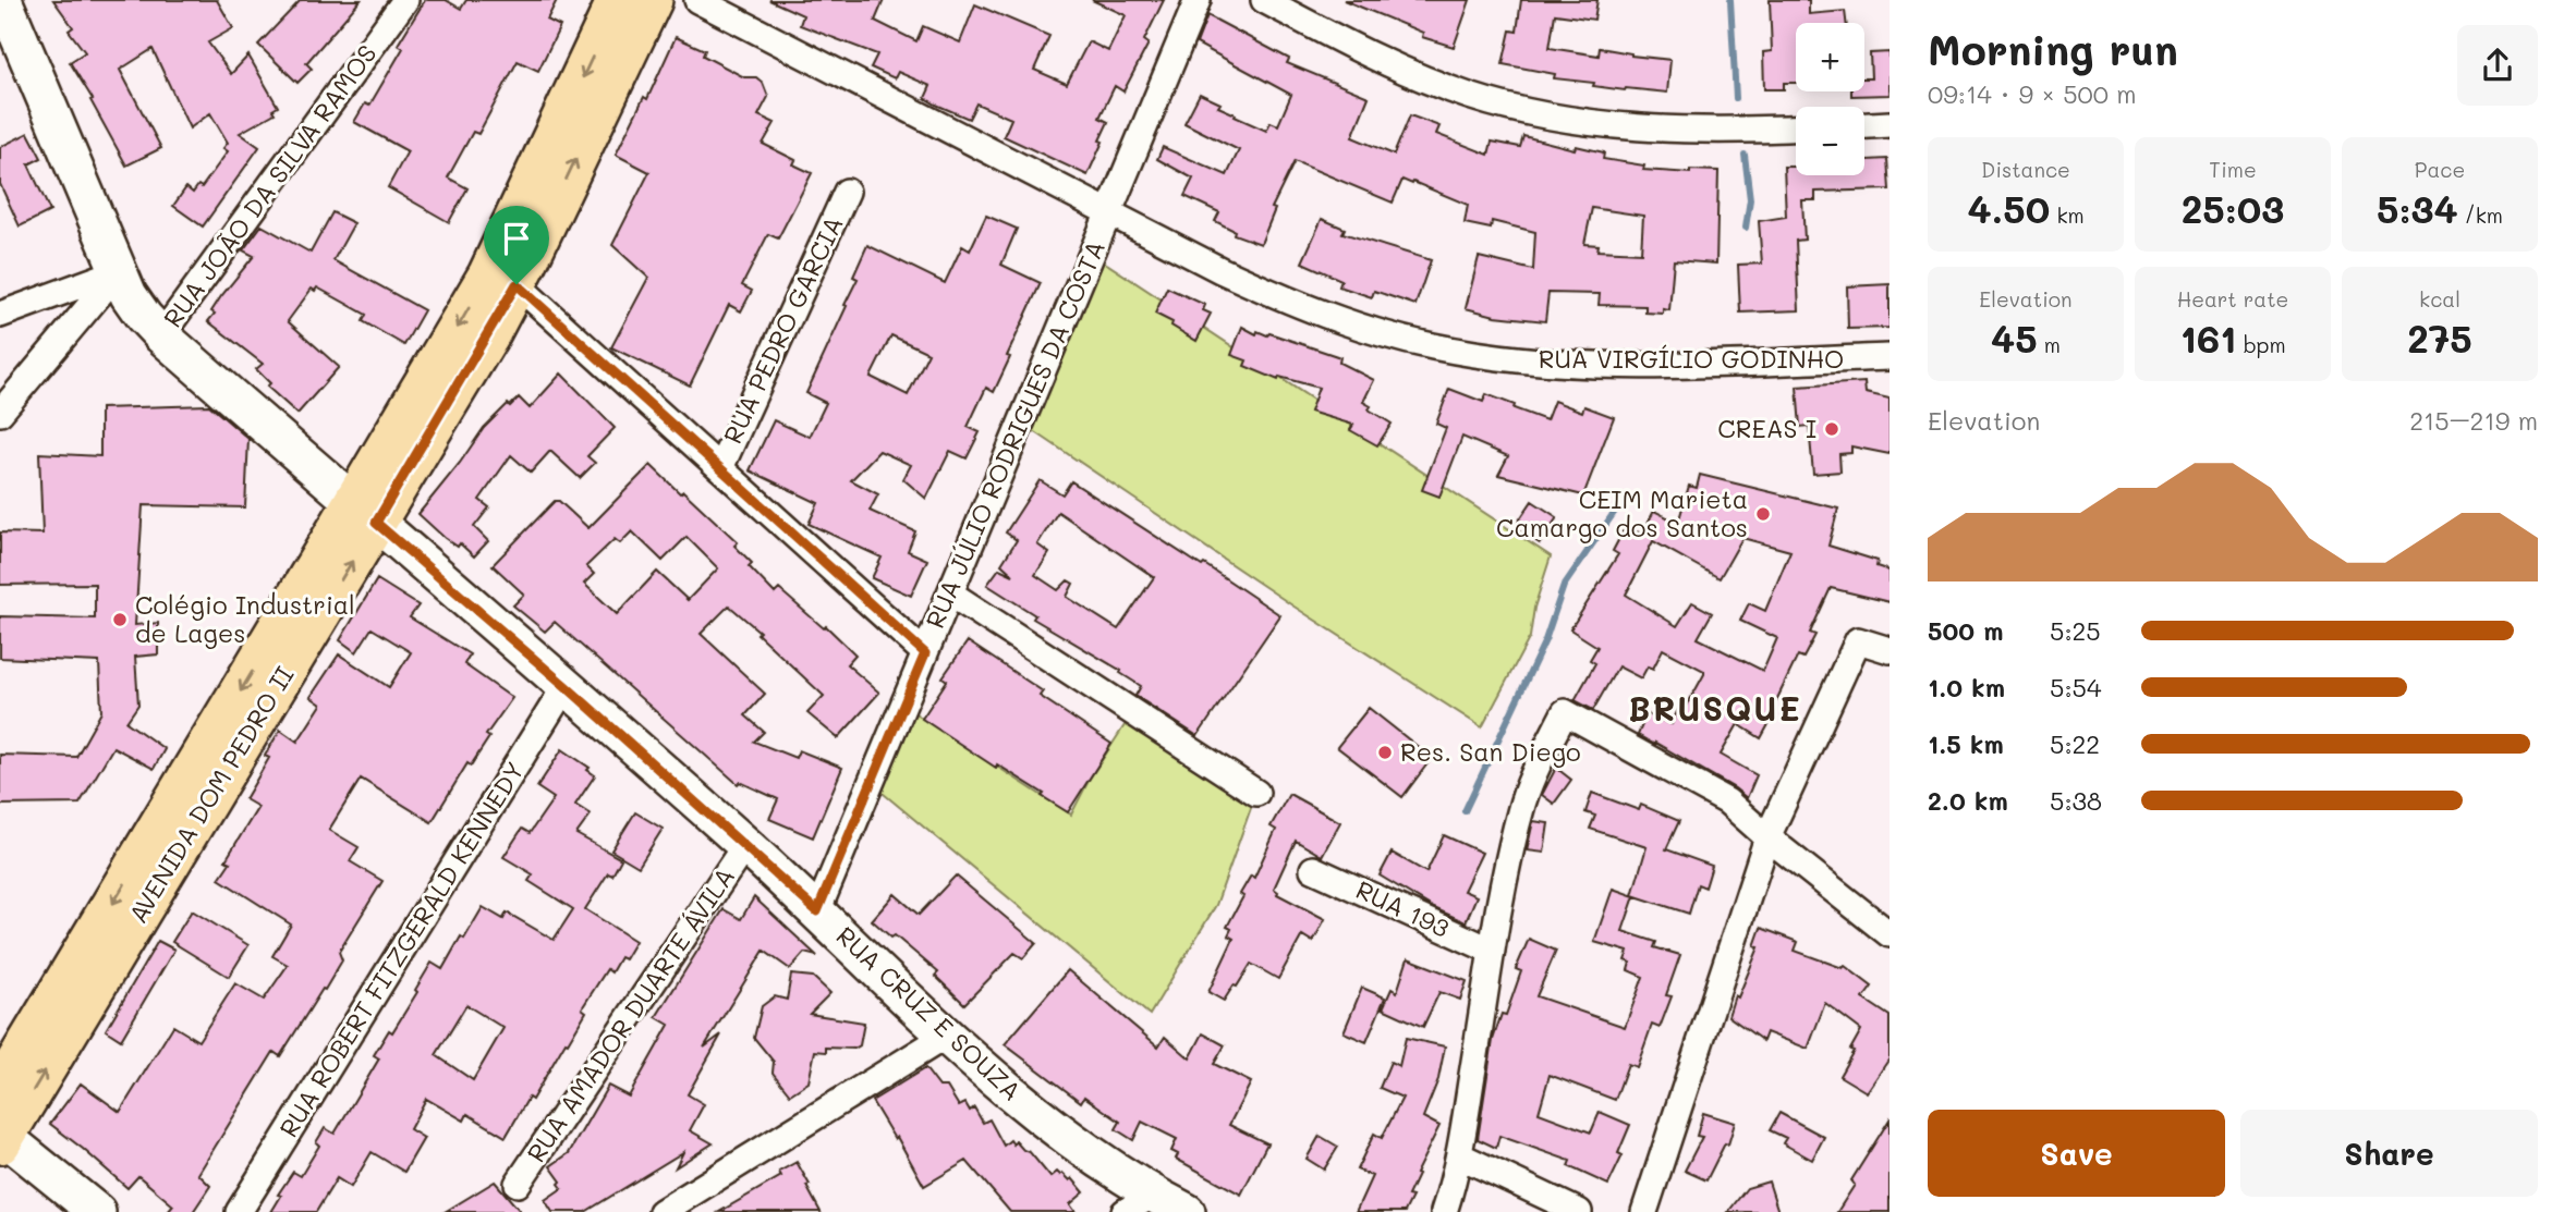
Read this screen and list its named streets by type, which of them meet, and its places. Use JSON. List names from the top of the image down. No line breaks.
{"streets":{"main road":["AVENIDA DOM PEDRO II"],"street":["RUA JOÃO DA SILVA RAMOS","RUA PEDRO GARCIA","RUA VIRGÍLIO GODINHO","RUA JÚLIO RODRIGUES DA COSTA","RUA 193","RUA ROBERT FITZGERALD KENNEDY","RUA CRUZ E SOUZA","RUA AMADOR DUARTE ÁVILA"]},"crossings":[["RUA JOÃO DA SILVA RAMOS","RUA CRUZ E SOUZA"],["RUA VIRGÍLIO GODINHO","RUA JÚLIO RODRIGUES DA COSTA"],["RUA JÚLIO RODRIGUES DA COSTA","RUA CRUZ E SOUZA"],["AVENIDA DOM PEDRO II","RUA CRUZ E SOUZA"],["RUA ROBERT FITZGERALD KENNEDY","RUA CRUZ E SOUZA"],["RUA CRUZ E SOUZA","RUA AMADOR DUARTE ÁVILA"]],"districts":["BRUSQUE"],"places":["CREAS I","CEIM Marieta Camargo dos Santos","Colégio Industrial de Lages","Res. San Diego"],"page":{"heading":["Morning run","09:14 · 9 × 500 m"],"map_buttons":["+","−"],"stats":[["Distance","4.50 km"],["Time","25:03"],["Pace","5:34 /km"],["Elevation","45 m"],["Heart rate","161 bpm"],["kcal","275"]],"chart":["Elevation","215–219 m"],"list":[{"name":"500 m","note":"5:25"},{"name":"1.0 km","note":"5:54"},{"name":"1.5 km","note":"5:22"},{"name":"2.0 km","note":"5:38"}],"buttons":["Save","Share"]}}
